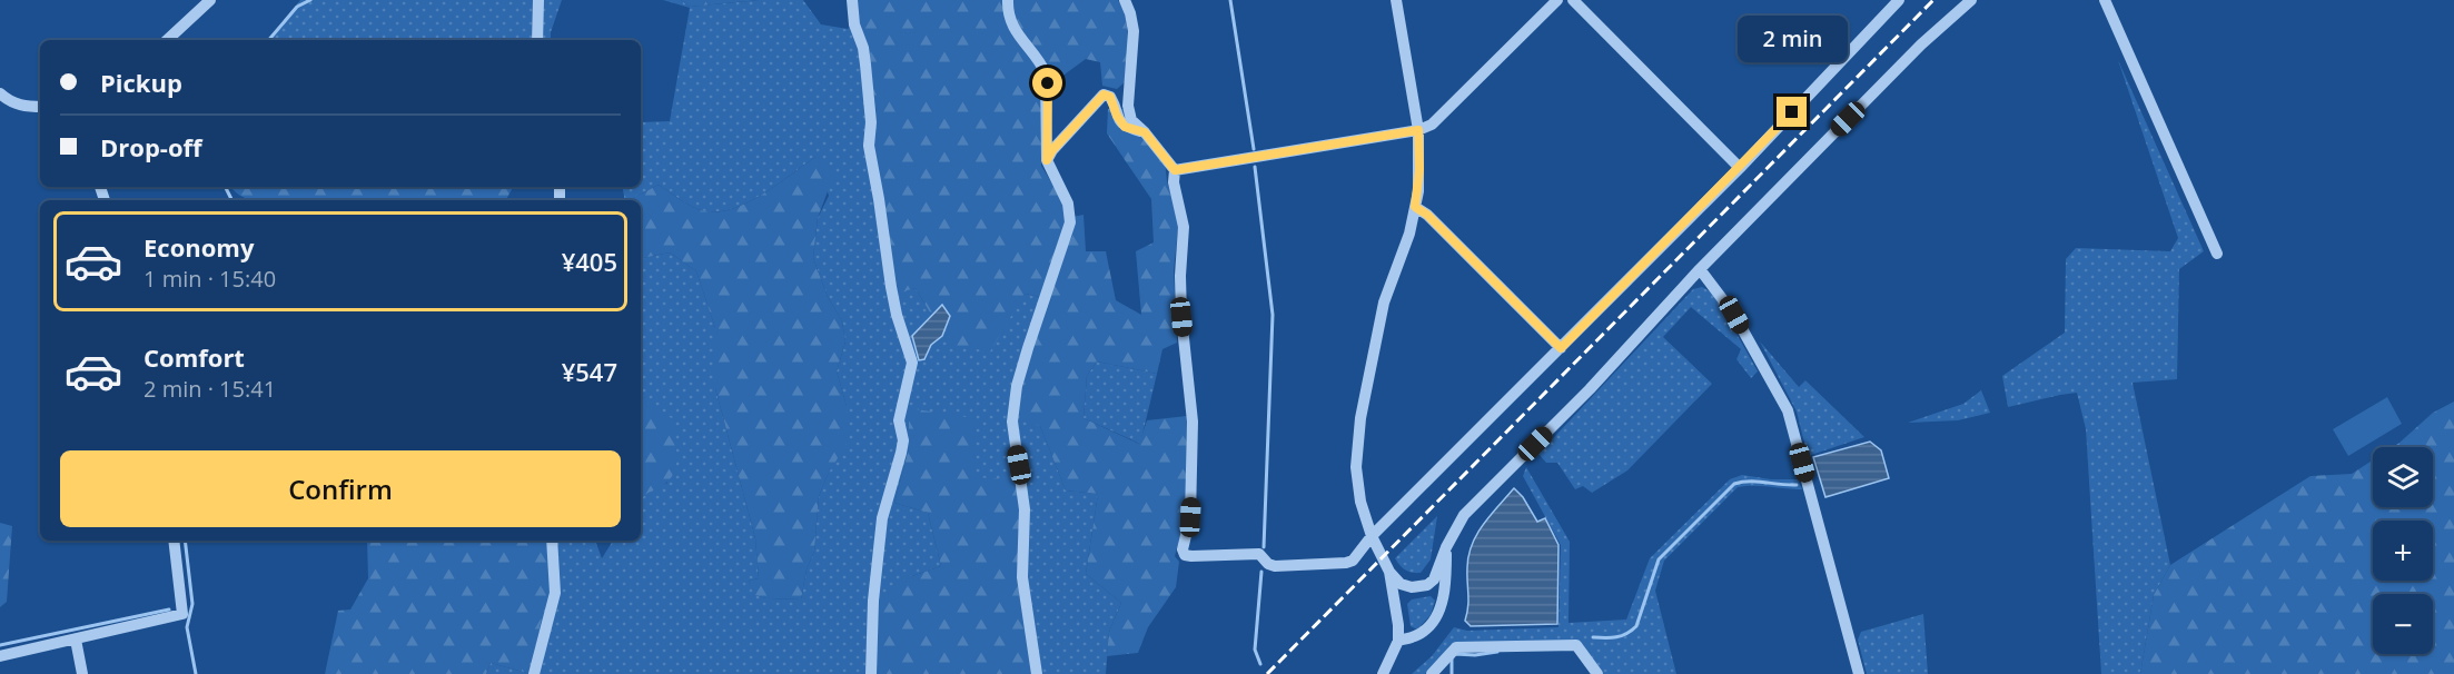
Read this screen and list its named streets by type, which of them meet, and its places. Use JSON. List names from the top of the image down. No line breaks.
{"page":{"bubble":"2 min","banner":["Pickup","Drop-off"],"list":[{"name":"Economy","note":"1 min · 15:40","value":"¥405"},{"name":"Comfort","note":"2 min · 15:41","value":"¥547"}],"buttons":"Confirm","map_buttons":["+","−"]}}
